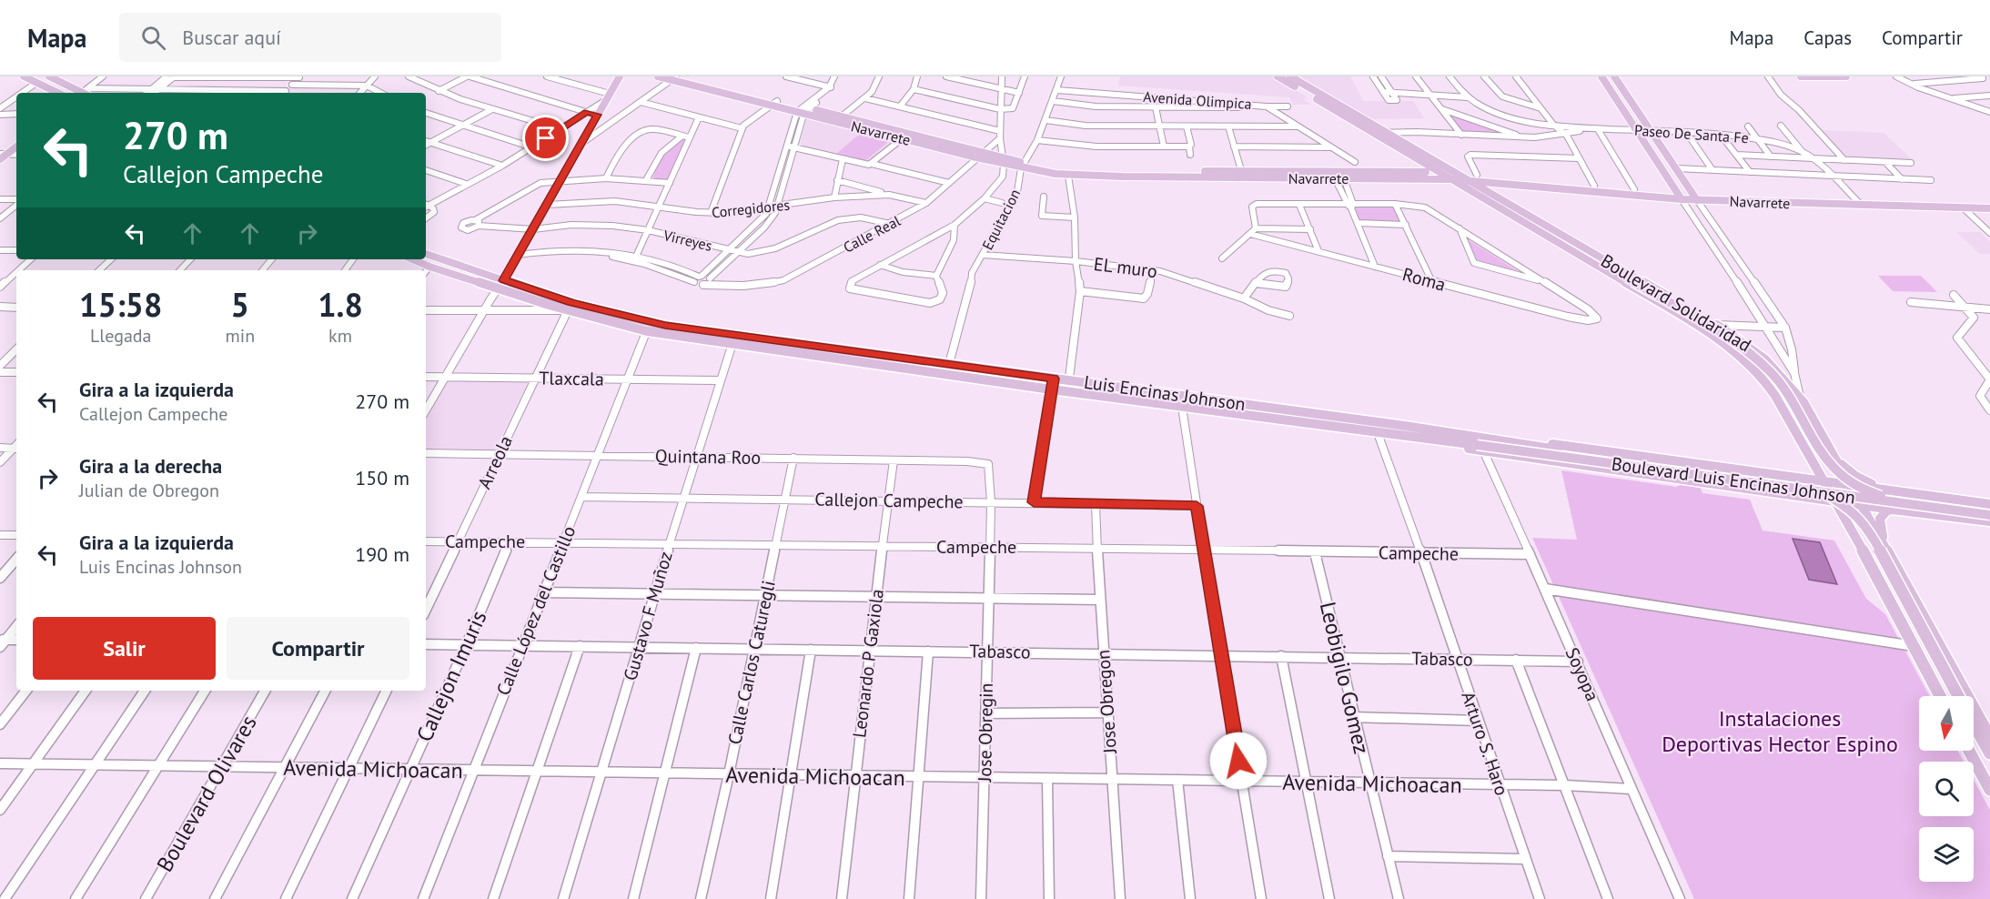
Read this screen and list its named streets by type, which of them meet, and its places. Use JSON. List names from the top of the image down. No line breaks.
{"streets":{"main road":["Navarrete","Boulevard Solidaridad","Luis Encinas Johnson","Boulevard Luis Encinas Johnson"],"street":["Avenida Olimpica","Paseo De Santa Fe","Corregidores","Equitacion","Calle Real","Virreyes","EL muro","Roma","Tlaxcala","Quintana Roo","Arreola","Callejon Campeche","Campeche","Calle López del Castillo","Gustavo F Muñoz","Tabasco","Calle Carlos Caturegli","Leonardo P Gaxiola","Soyopa","Callejon Imuris","Leobigilo Gomez","Jose Obregon","Jose Obregin","Arturo S. Haro","Avenida Michoacan","Boulevard Olivares"]},"crossings":[["Avenida Olimpica","Equitacion"],["Navarrete","Paseo De Santa Fe"],["Navarrete","Equitacion"],["Navarrete","Calle Real"],["Navarrete","Boulevard Solidaridad"],["Corregidores","Calle Real"],["Equitacion","EL muro"],["Equitacion","Luis Encinas Johnson"],["Calle Real","Virreyes"],["Tlaxcala","Arreola"],["Tlaxcala","Calle López del Castillo"],["Tlaxcala","Gustavo F Muñoz"],["Luis Encinas Johnson","Arreola"],["Luis Encinas Johnson","Boulevard Luis Encinas Johnson"],["Luis Encinas Johnson","Calle López del Castillo"],["Luis Encinas Johnson","Gustavo F Muñoz"],["Luis Encinas Johnson","Soyopa"],["Luis Encinas Johnson","Arturo S. Haro"],["Quintana Roo","Arreola"],["Quintana Roo","Calle López del Castillo"],["Quintana Roo","Gustavo F Muñoz"],["Quintana Roo","Calle Carlos Caturegli"],["Quintana Roo","Leonardo P Gaxiola"],["Quintana Roo","Jose Obregin"],["Arreola","Campeche"],["Boulevard Luis Encinas Johnson","Soyopa"],["Callejon Campeche","Calle López del Castillo"],["Callejon Campeche","Gustavo F Muñoz"],["Callejon Campeche","Calle Carlos Caturegli"],["Callejon Campeche","Leonardo P Gaxiola"],["Callejon Campeche","Jose Obregon"],["Callejon Campeche","Jose Obregin"],["Campeche","Calle López del Castillo"],["Campeche","Gustavo F Muñoz"],["Campeche","Calle Carlos Caturegli"],["Campeche","Leonardo P Gaxiola"],["Campeche","Soyopa"],["Campeche","Callejon Imuris"],["Campeche","Leobigilo Gomez"],["Campeche","Jose Obregon"],["Campeche","Jose Obregin"],["Campeche","Arturo S. Haro"],["Calle López del Castillo","Tabasco"],["Calle López del Castillo","Avenida Michoacan"],["Gustavo F Muñoz","Tabasco"],["Gustavo F Muñoz","Avenida Michoacan"],["Tabasco","Calle Carlos Caturegli"],["Tabasco","Leonardo P Gaxiola"],["Tabasco","Soyopa"],["Tabasco","Callejon Imuris"],["Tabasco","Leobigilo Gomez"],["Tabasco","Jose Obregon"],["Tabasco","Jose Obregin"],["Tabasco","Arturo S. Haro"],["Calle Carlos Caturegli","Avenida Michoacan"],["Leonardo P Gaxiola","Avenida Michoacan"],["Soyopa","Avenida Michoacan"],["Callejon Imuris","Avenida Michoacan"],["Leobigilo Gomez","Avenida Michoacan"],["Jose Obregon","Avenida Michoacan"],["Jose Obregin","Avenida Michoacan"],["Arturo S. Haro","Avenida Michoacan"],["Avenida Michoacan","Boulevard Olivares"]],"parks":["Instalaciones Deportivas Hector Espino"],"north":"bottom","page":{"header":"Mapa","search":"Buscar aquí","nav":["Mapa","Capas","Compartir"],"turn":["270 m","Callejon Campeche"],"eta":["15:58","Llegada","5","min","1.8","km"],"list":[{"name":"Gira a la izquierda","note":"Callejon Campeche","value":"270 m"},{"name":"Gira a la derecha","note":"Julian de Obregon","value":"150 m"},{"name":"Gira a la izquierda","note":"Luis Encinas Johnson","value":"190 m"}],"buttons":["Salir","Compartir"]}}
